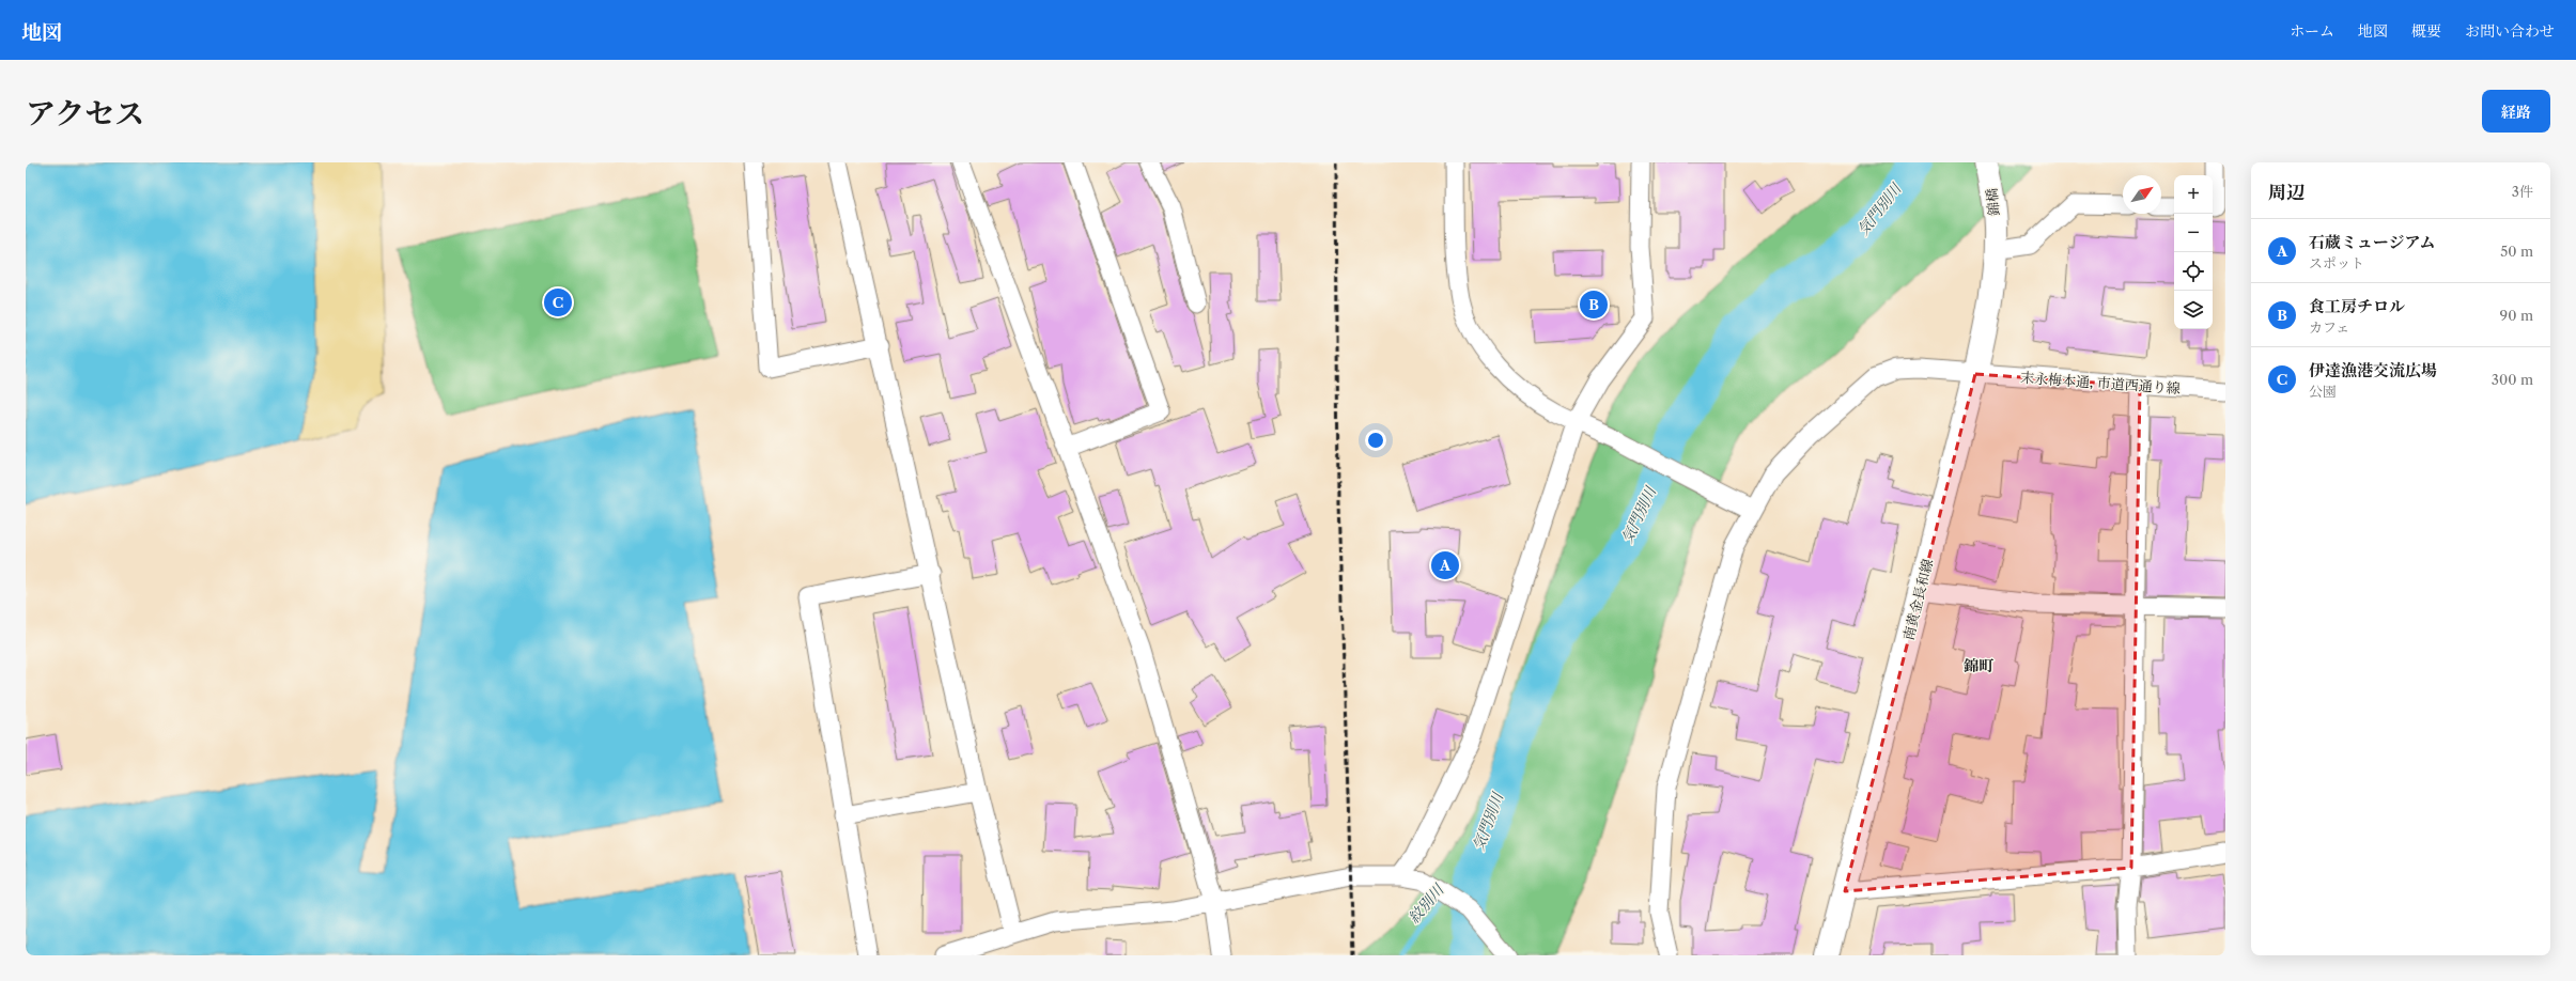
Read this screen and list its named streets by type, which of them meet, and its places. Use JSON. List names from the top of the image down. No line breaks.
{"streets":{"main road":["錦橋","南黄金長和線"],"street":["末永梅本通, 市道西通り線"]},"crossings":[["錦橋","南黄金長和線"],["末永梅本通, 市道西通り線","南黄金長和線"]],"districts":["錦町"],"water":["気門別川","紋別川"],"north":"top right","page":{"header":"地図","nav":["ホーム","地図","概要","お問い合わせ"],"title":"アクセス","buttons":"経路","heading":["周辺","3件"],"map_buttons":["+","−"],"list":[{"mark":"A","name":"石蔵ミュージアム","note":"スポット","value":"50 m"},{"mark":"B","name":"食工房チロル","note":"カフェ","value":"90 m"},{"mark":"C","name":"伊達漁港交流広場","note":"公園","value":"300 m"}],"pins":["C","B","A"]}}
